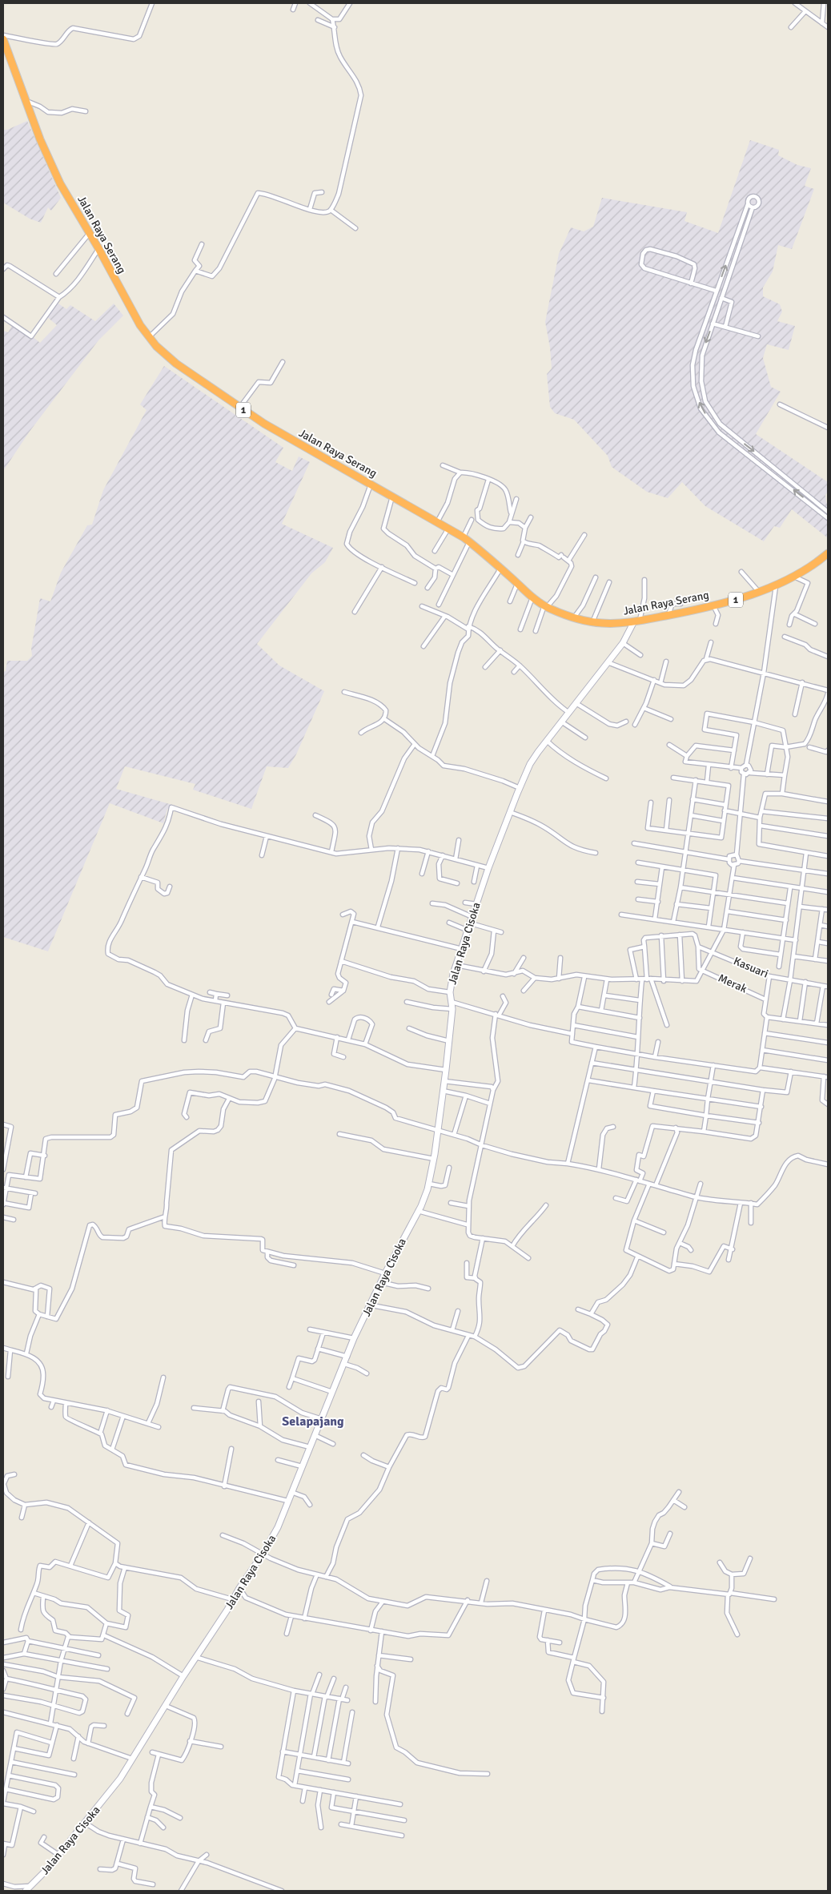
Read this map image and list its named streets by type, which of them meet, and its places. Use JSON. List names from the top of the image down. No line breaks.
{"streets":{"highway":["Jalan Raya Serang","1"],"street":["Jalan Raya Cisoka","Kasuari","Merak"]},"crossings":[["Jalan Raya Serang","Jalan Raya Cisoka"]],"districts":["Selapajang"]}
